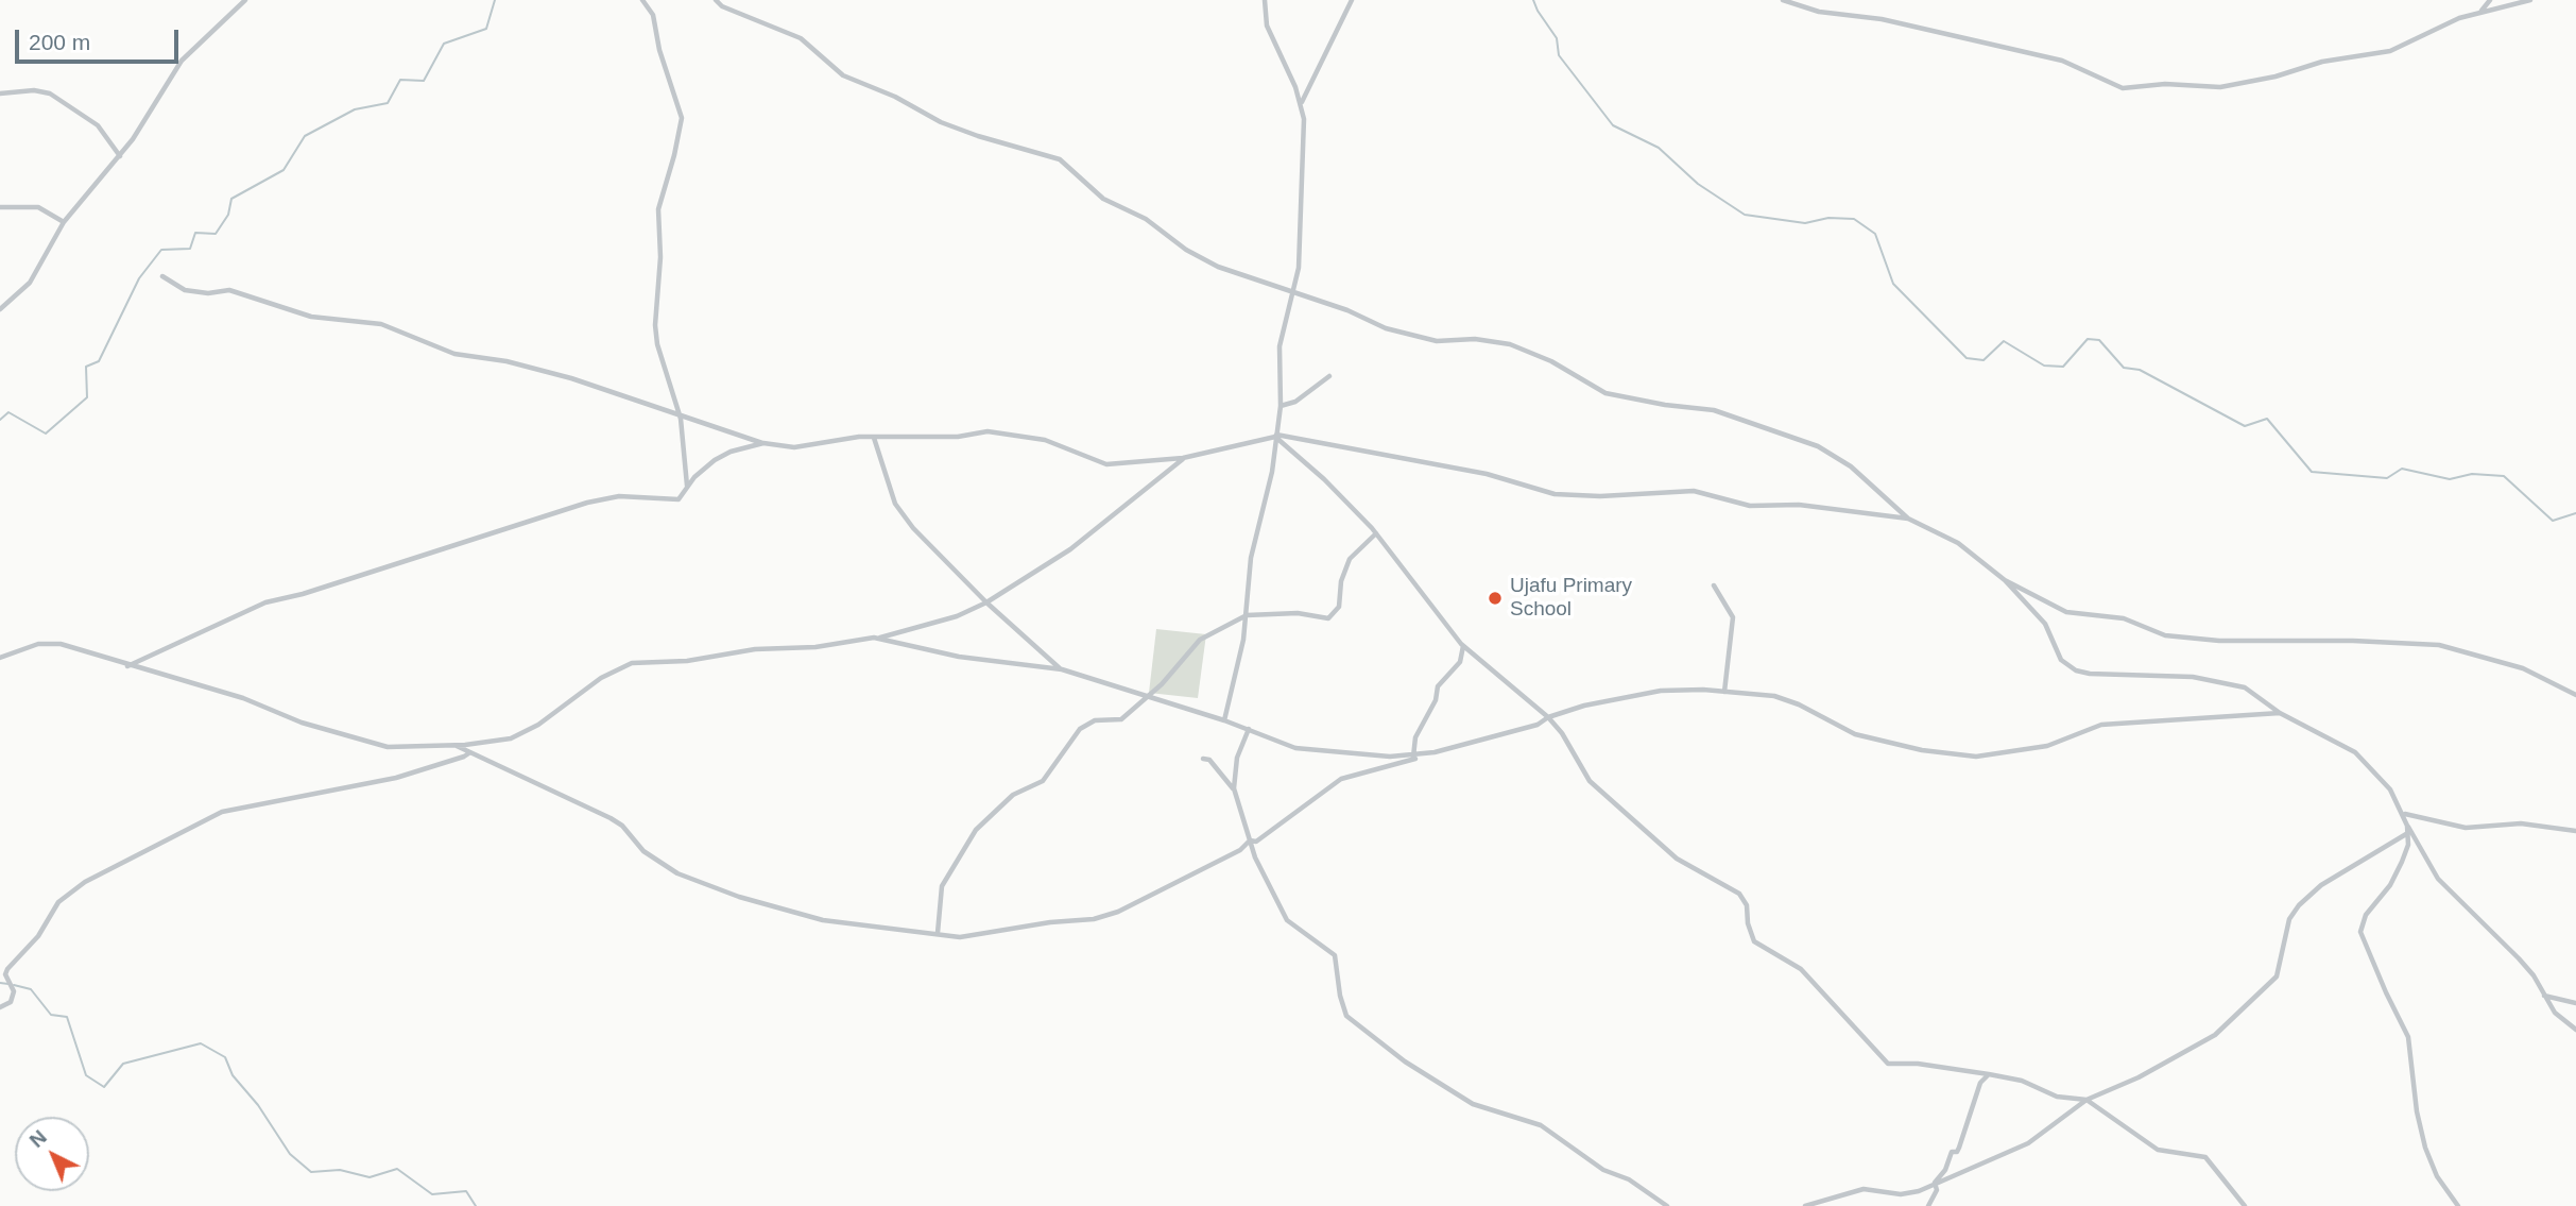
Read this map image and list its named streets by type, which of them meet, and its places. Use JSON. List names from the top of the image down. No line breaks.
{"places":["Ujafu Primary School"],"scale_bar":"200 m","north":"top left"}
